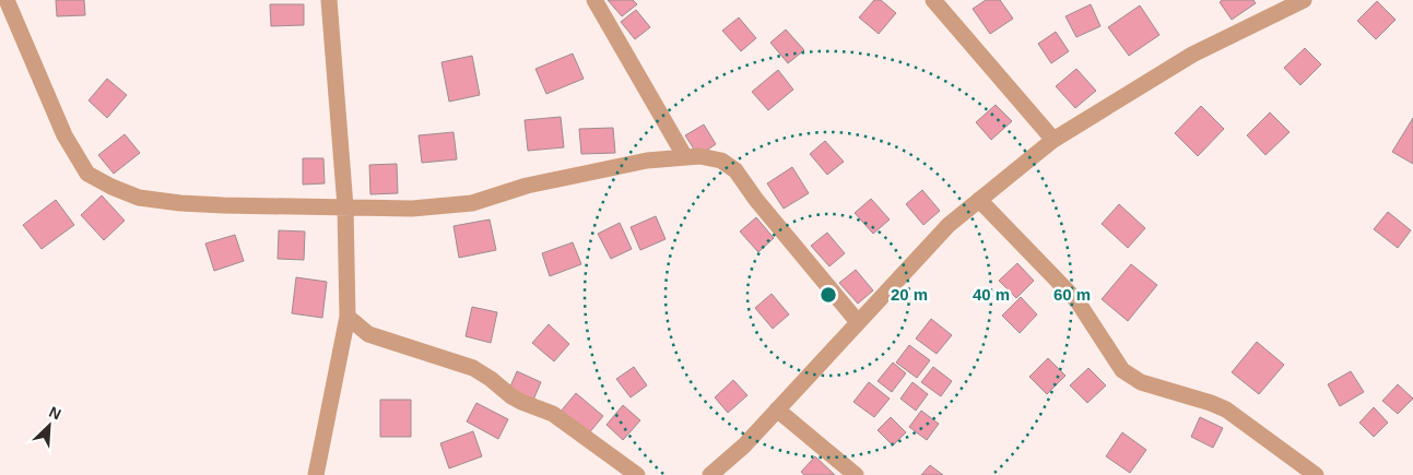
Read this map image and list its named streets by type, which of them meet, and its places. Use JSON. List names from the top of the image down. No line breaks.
{"north":"top right","rings":["20 m","40 m","60 m"]}
